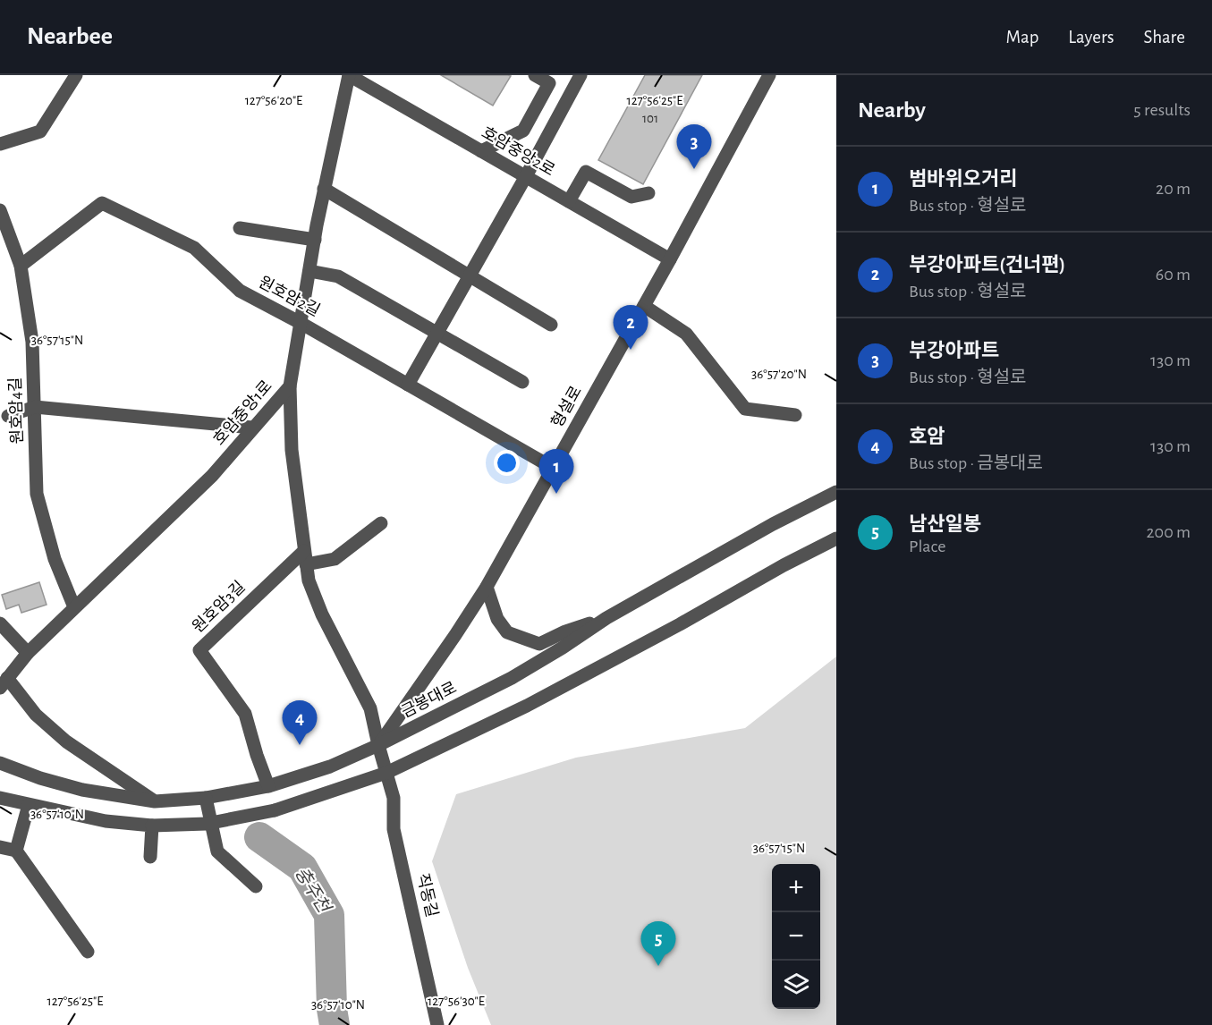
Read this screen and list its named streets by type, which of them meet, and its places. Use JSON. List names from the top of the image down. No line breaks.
{"streets":{"street":["호암중앙2로","원호암2길","형설로","원호암4길","호암중앙1로","원호암3길","금봉대로","직동길"]},"crossings":[["호암중앙2로","형설로"],["호암중앙2로","호암중앙1로"],["원호암2길","형설로"],["원호암2길","원호암4길"],["원호암2길","호암중앙1로"],["형설로","금봉대로"],["형설로","직동길"],["원호암4길","호암중앙1로"],["원호암3길","금봉대로"],["금봉대로","직동길"]],"water":["충주천"],"house_numbers":["101"],"page":{"header":"Nearbee","nav":["Map","Layers","Share"],"heading":["Nearby","5 results"],"pins":["3","2","1","4","5"],"list":[{"mark":"1","name":"범바위오거리","note":"Bus stop · 형설로","value":"20 m"},{"mark":"2","name":"부강아파트(건너편)","note":"Bus stop · 형설로","value":"60 m"},{"mark":"3","name":"부강아파트","note":"Bus stop · 형설로","value":"130 m"},{"mark":"4","name":"호암","note":"Bus stop · 금봉대로","value":"130 m"},{"mark":"5","name":"남산일봉","note":"Place","value":"200 m"}],"map_buttons":["+","−"]},"coordinates":["127°56'20\"E","127°56'25\"E","36°57'15\"N","36°57'20\"N","36°57'10\"N","127°56'30\"E"]}
